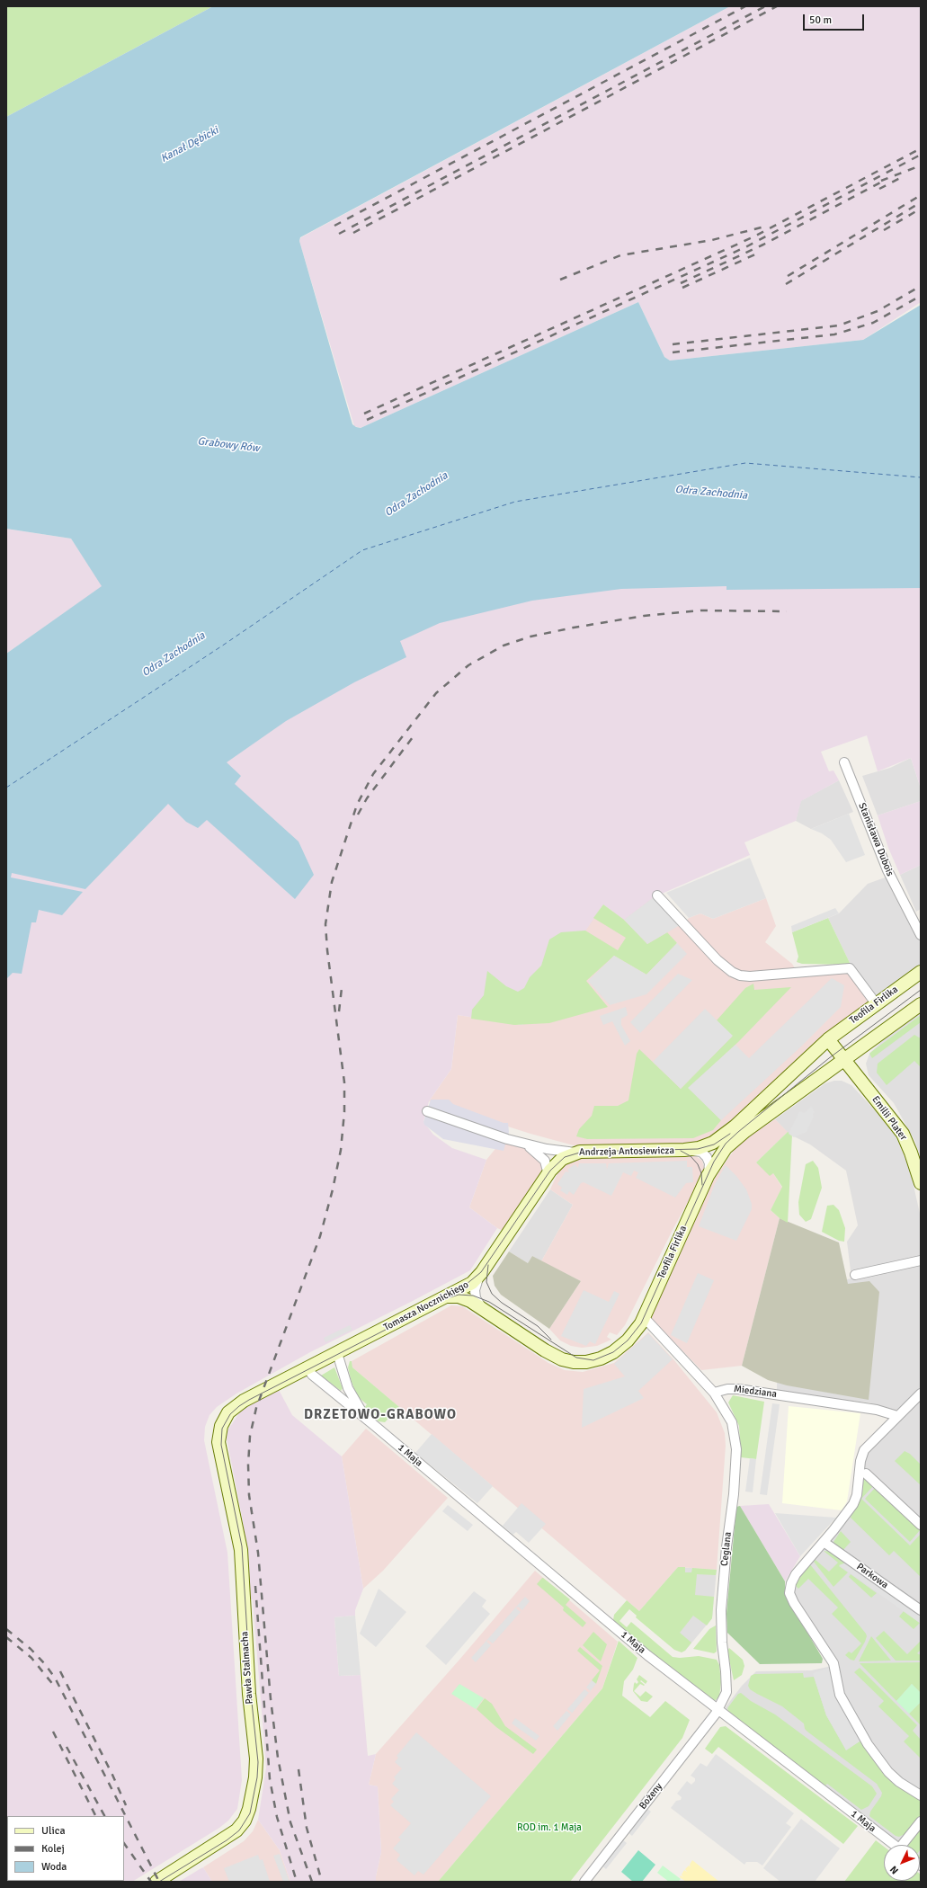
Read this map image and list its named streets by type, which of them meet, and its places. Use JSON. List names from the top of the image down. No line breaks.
{"streets":{"street":["Stanisława Dubois","Teofila Firlika","Emilii Plater","Andrzeja Antosiewicza","Tomasza Nocznickiego","Miedziana","1 Maja","Ceglana","Parkowa","Pawła Stalmacha","Bożeny"]},"crossings":[["Teofila Firlika","Emilii Plater"],["Teofila Firlika","Andrzeja Antosiewicza"],["Teofila Firlika","Tomasza Nocznickiego"],["Andrzeja Antosiewicza","Tomasza Nocznickiego"],["Tomasza Nocznickiego","1 Maja"],["Tomasza Nocznickiego","Pawła Stalmacha"],["Miedziana","Ceglana"],["1 Maja","Ceglana"],["1 Maja","Bożeny"],["Ceglana","Bożeny"]],"districts":["DRZETOWO-GRABOWO"],"water":["Kanał Dębicki","Grabowy Rów","Odra Zachodnia"],"parks":["ROD im. 1 Maja"],"legend":["Ulica","Kolej","Woda"],"scale_bar":"50 m","north":"bottom left"}
